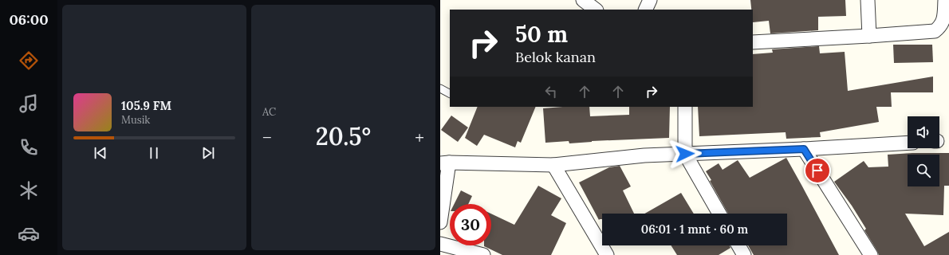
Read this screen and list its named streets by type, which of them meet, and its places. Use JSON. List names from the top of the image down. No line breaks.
{"page":{"tabs":"06:00","tile":"AC","turn":["50 m","Belok kanan"],"song":["105.9 FM","Musik"],"heat":["−","20.5°","+"],"limit":"30","trip":"06:01 · 1 mnt · 60 m"}}
